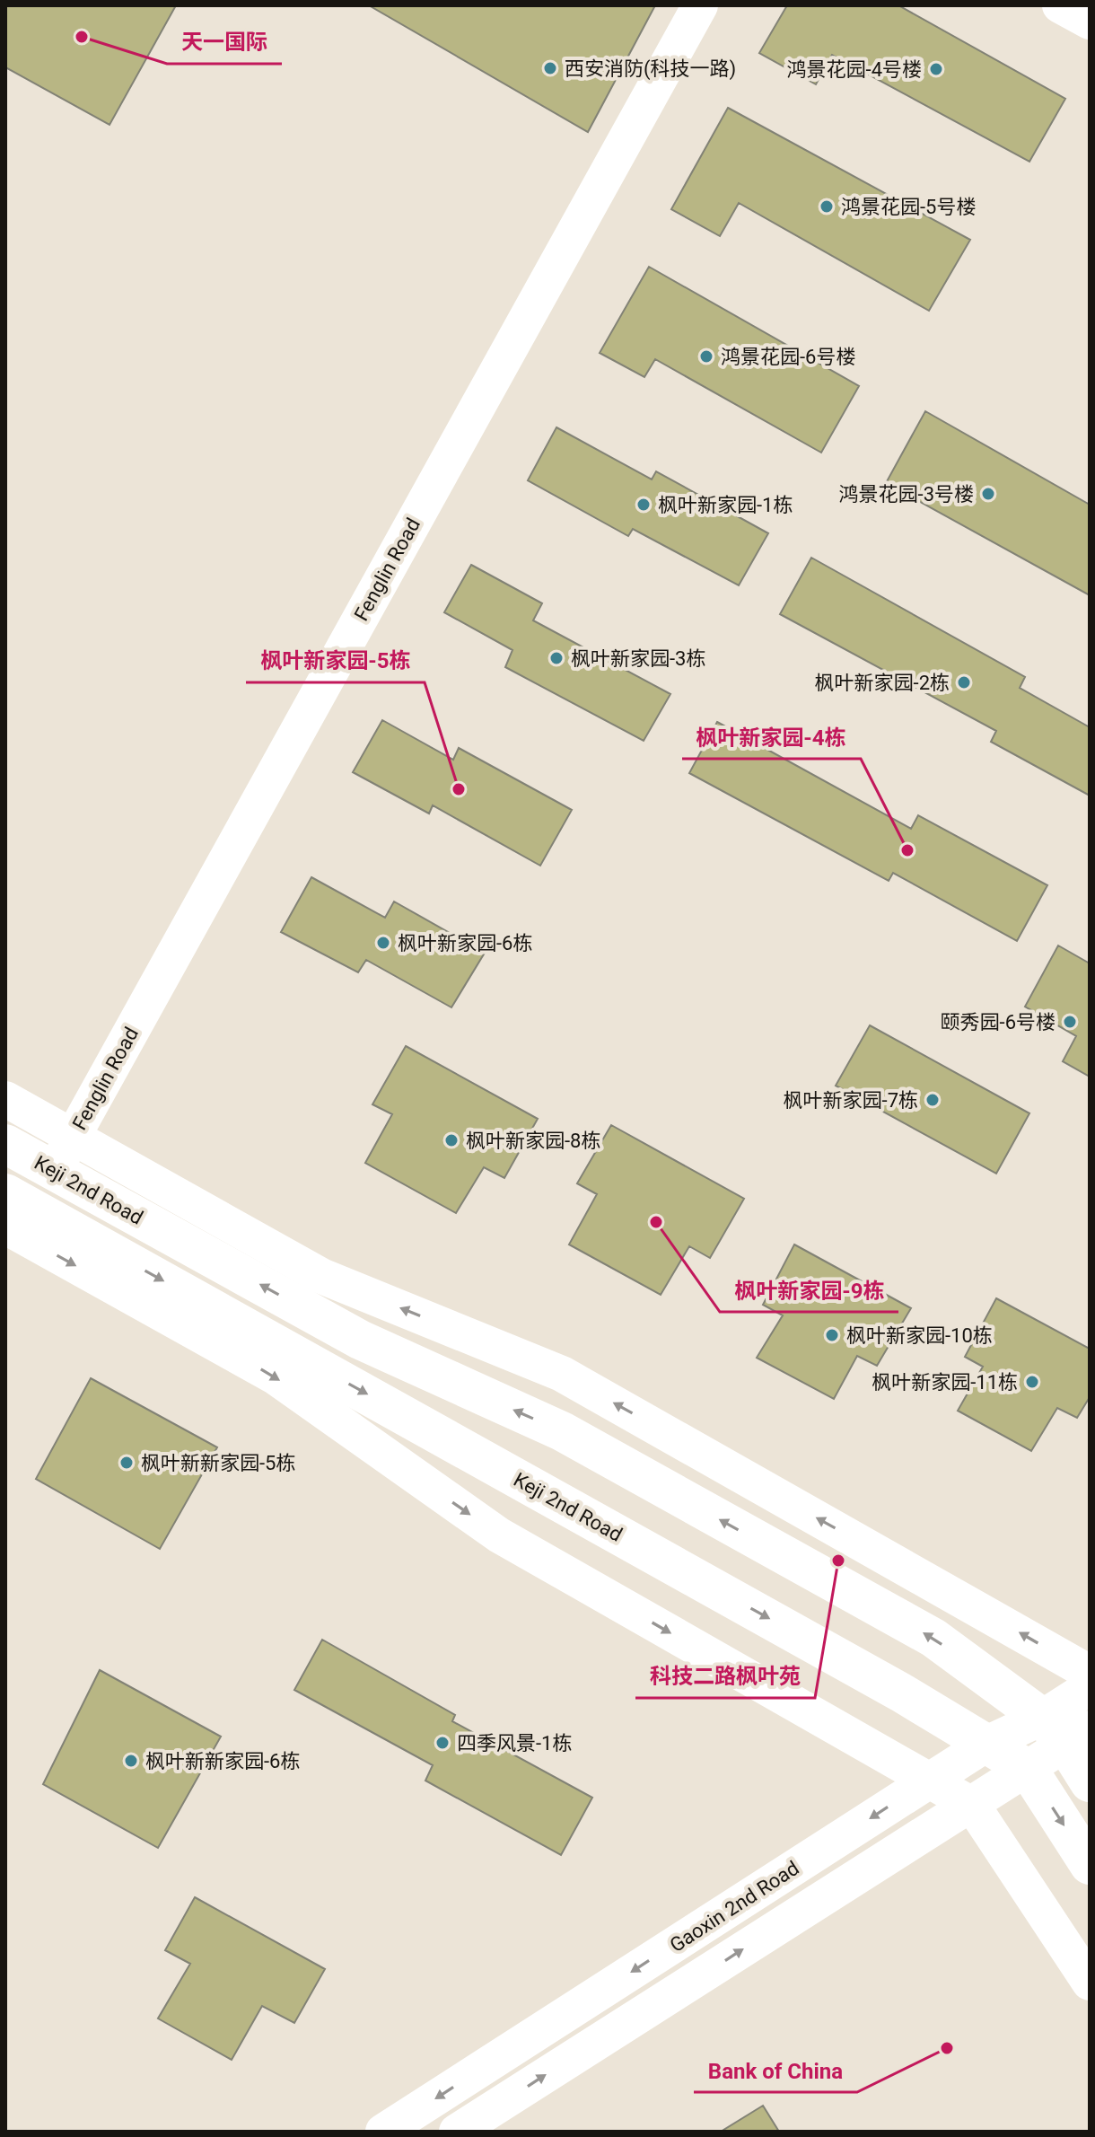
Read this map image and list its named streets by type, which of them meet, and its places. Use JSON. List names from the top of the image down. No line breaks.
{"streets":{"main road":["Keji 2nd Road"],"street":["Fenglin Road","Gaoxin 2nd Road"]},"crossings":[["Fenglin Road","Keji 2nd Road"],["Keji 2nd Road","Gaoxin 2nd Road"]],"places":["天一国际","西安消防(科技一路)","鸿景花园-4号楼","鸿景花园-5号楼","鸿景花园-6号楼","鸿景花园-3号楼","枫叶新家园-1栋","枫叶新家园-3栋","枫叶新家园-2栋","枫叶新家园-5栋","枫叶新家园-4栋","枫叶新家园-6栋","颐秀园-6号楼","枫叶新家园-7栋","枫叶新家园-8栋","枫叶新家园-9栋","枫叶新家园-10栋","枫叶新家园-11栋","枫叶新新家园-5栋","科技二路枫叶苑","四季风景-1栋","枫叶新新家园-6栋","Bank of China"]}
